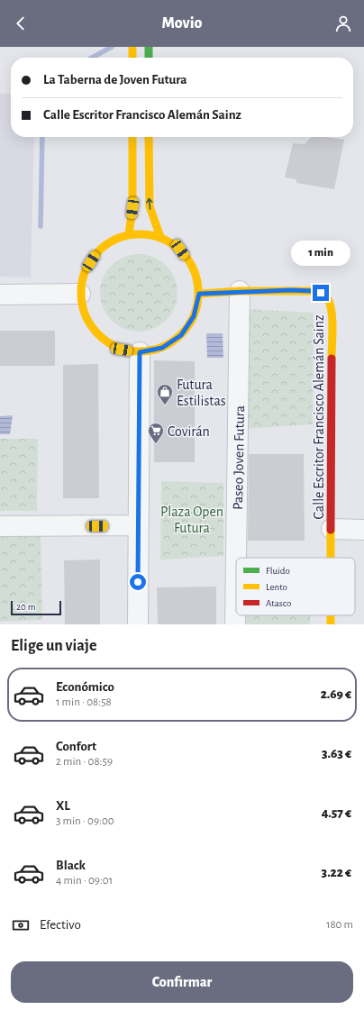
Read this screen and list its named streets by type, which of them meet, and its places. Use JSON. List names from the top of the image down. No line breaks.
{"streets":{"street":["Calle Escritor Francisco Alemán Sainz","Paseo Joven Futura"]},"crossings":[["Calle Escritor Francisco Alemán Sainz","Paseo Joven Futura"]],"parks":["Plaza Open Futura"],"places":{"shop":["Futura Estilistas"],"supermarket":["Covirán"]},"legend":["Fluido","Lento","Atasco"],"scale_bar":"20 m","page":{"header":"Movio","banner":["La Taberna de Joven Futura","Calle Escritor Francisco Alemán Sainz"],"bubble":"1 min","scale":"20 m","heading":"Elige un viaje","list":[{"name":"Económico","note":"1 min · 08:58","value":"2.69 €"},{"name":"Confort","note":"2 min · 08:59","value":"3.63 €"},{"name":"XL","note":"3 min · 09:00","value":"4.57 €"},{"name":"Black","note":"4 min · 09:01","value":"3.22 €"}],"pay":["Efectivo","180 m"],"buttons":"Confirmar"}}
